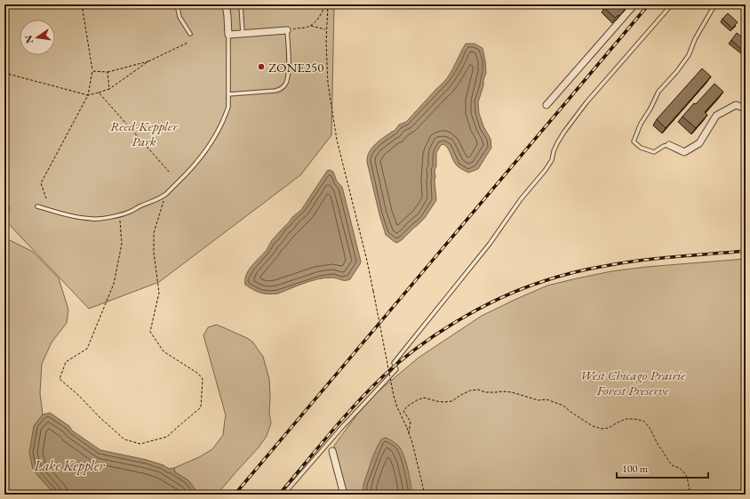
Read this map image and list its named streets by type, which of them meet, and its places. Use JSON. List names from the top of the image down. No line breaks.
{"water":["Lake Keppler"],"parks":["Reed-Keppler Park","West Chicago Prairie Forest Preserve"],"places":["ZONE250"],"scale_bar":"100 m","north":"left"}
